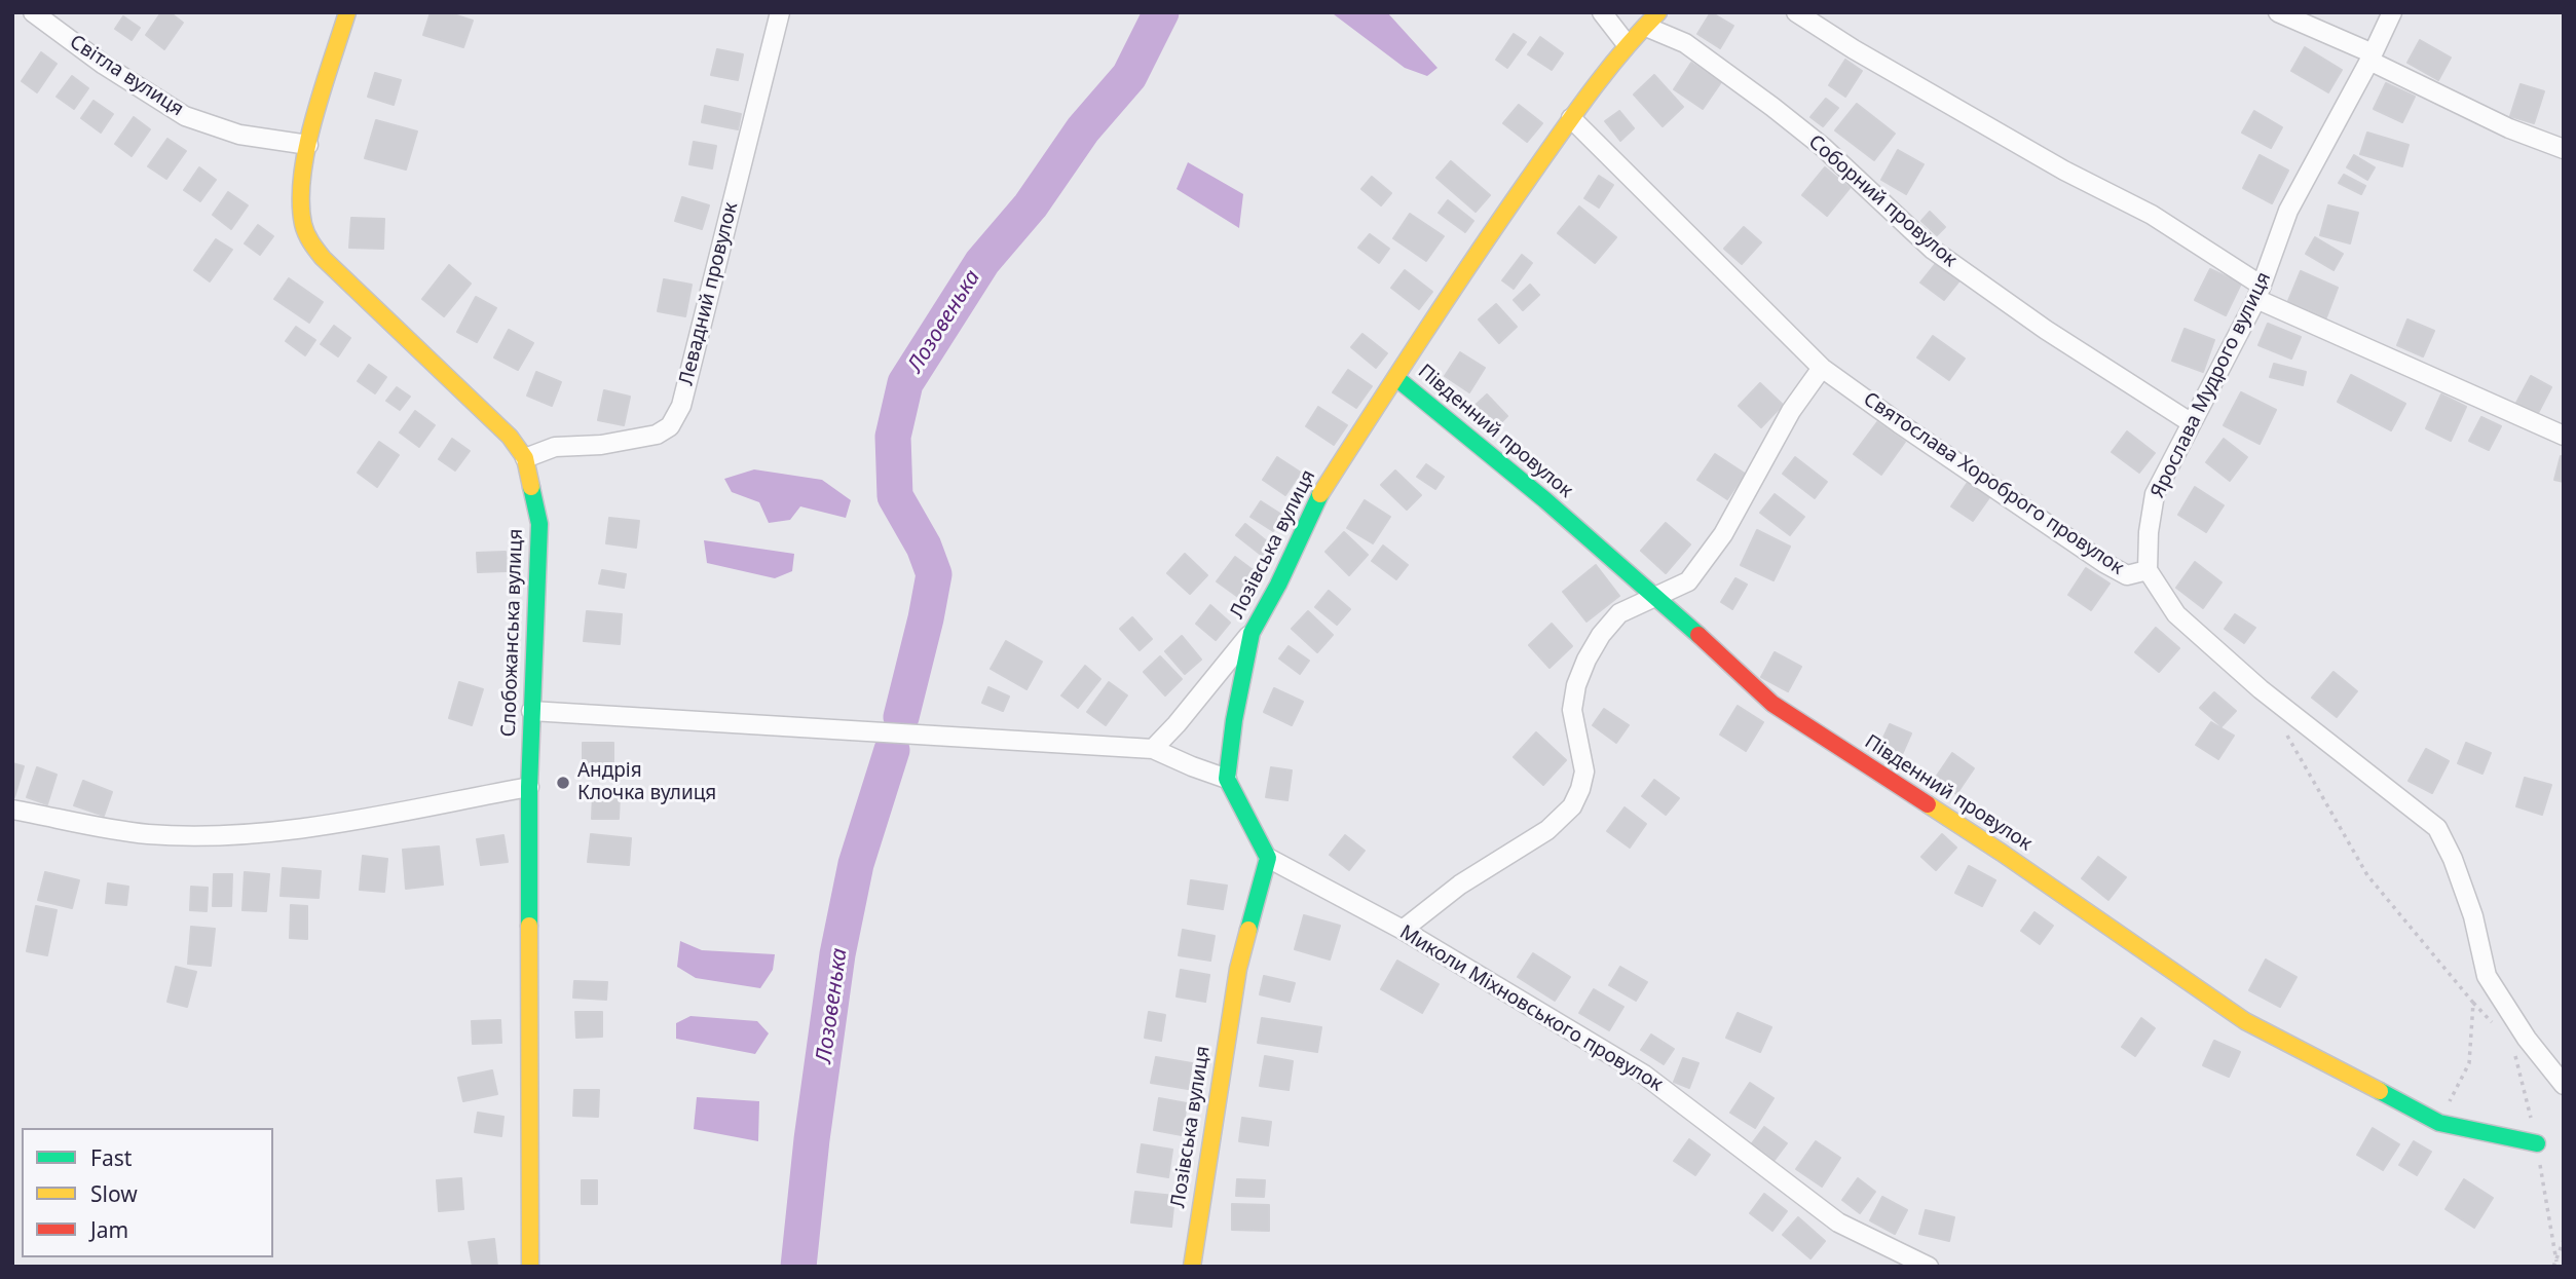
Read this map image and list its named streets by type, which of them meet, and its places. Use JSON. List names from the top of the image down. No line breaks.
{"streets":{"street":["Світла вулиця","Соборний провулок","Левадний провулок","Ярослава Мудрого вулиця","Південний провулок","Святослава Хороброго провулок","Лозівська вулиця","Слобожанська вулиця","Миколи Міхновського провулок"]},"crossings":[["Світла вулиця","Слобожанська вулиця"],["Соборний провулок","Ярослава Мудрого вулиця"],["Соборний провулок","Лозівська вулиця"],["Левадний провулок","Слобожанська вулиця"],["Ярослава Мудрого вулиця","Святослава Хороброго провулок"],["Південний провулок","Лозівська вулиця"],["Святослава Хороброго провулок","Лозівська вулиця"],["Лозівська вулиця","Миколи Міхновського провулок"]],"water":["Лозовенька"],"places":["Андрія Клочка вулиця"],"legend":["Fast","Slow","Jam"]}
